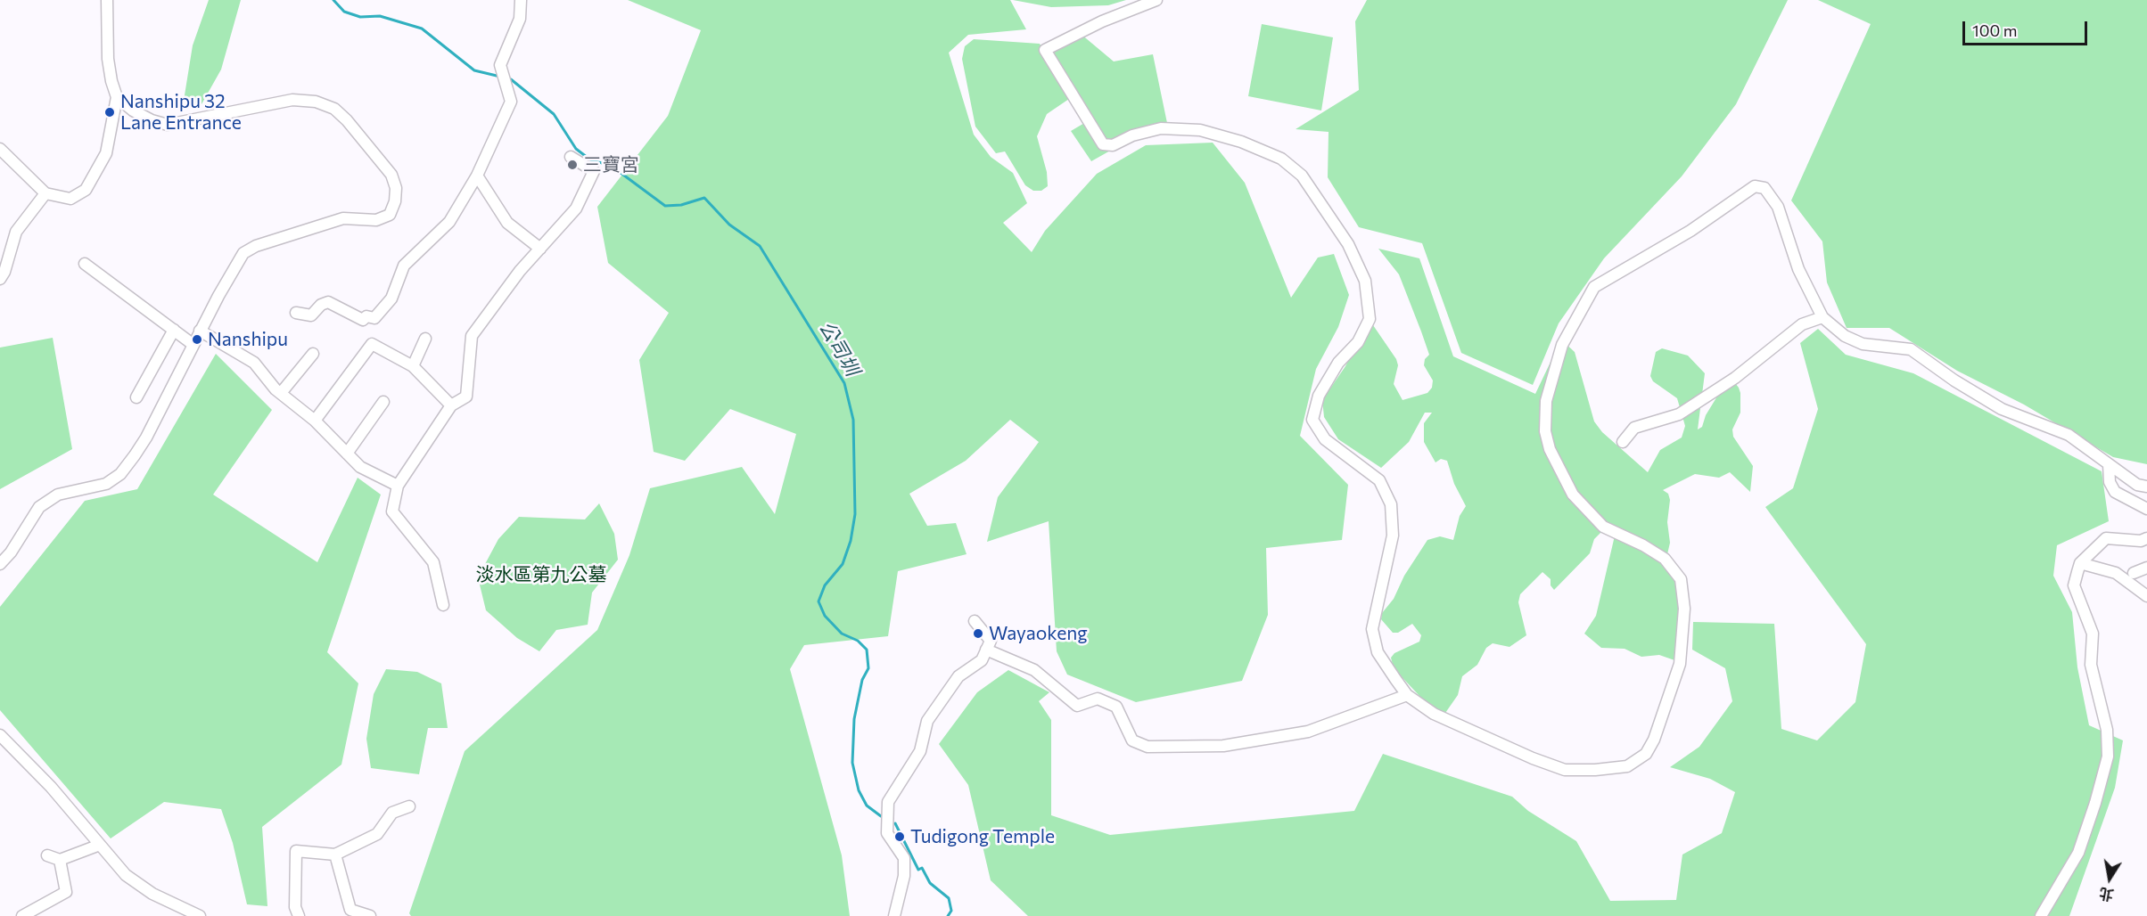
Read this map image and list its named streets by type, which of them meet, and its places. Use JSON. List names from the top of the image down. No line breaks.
{"water":["公司圳"],"parks":["淡水區第九公墓"],"places":["Nanshipu 32 Lane Entrance","三寶宮","Nanshipu","Wayaokeng","Tudigong Temple"],"scale_bar":"100 m","north":"bottom"}
